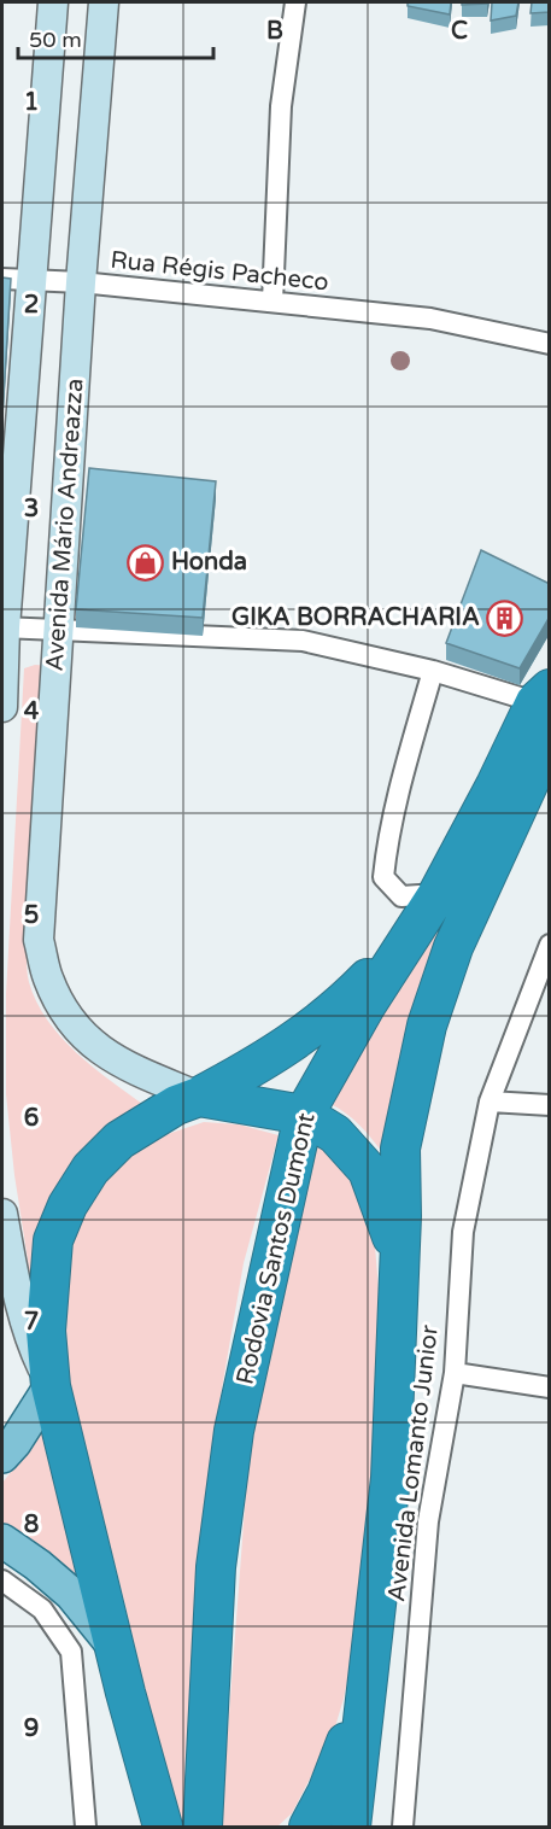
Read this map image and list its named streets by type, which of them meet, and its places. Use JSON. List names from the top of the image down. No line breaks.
{"streets":{"highway":["Rodovia Santos Dumont"],"main road":["Avenida Mário Andreazza"],"street":["Rua Régis Pacheco","Avenida Lomanto Junior"]},"crossings":[["Rua Régis Pacheco","Avenida Mário Andreazza"]],"places":{"shop":["Honda"],"building":["GIKA BORRACHARIA"]},"scale_bar":"50 m","grid":{"columns":["B","C"],"rows":["1","2","3","4","5","6","7","8","9"]}}
